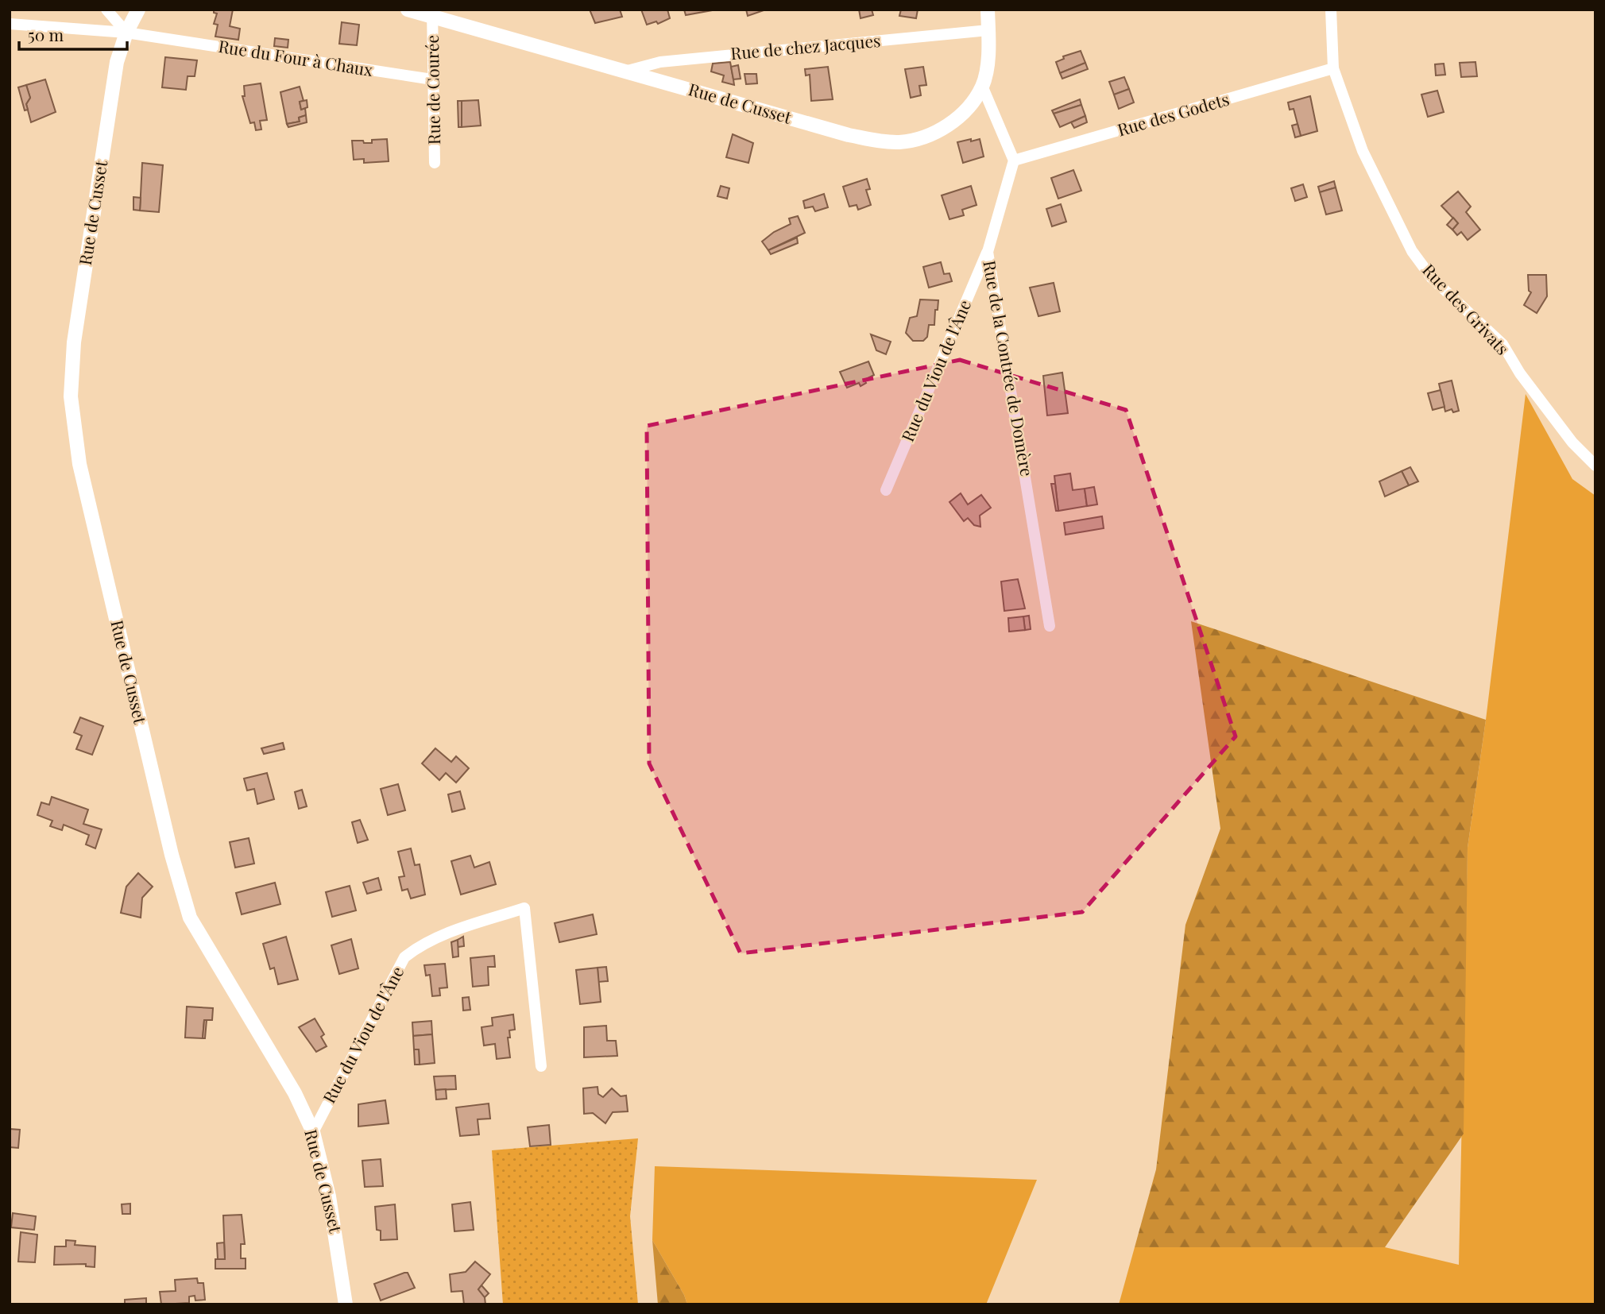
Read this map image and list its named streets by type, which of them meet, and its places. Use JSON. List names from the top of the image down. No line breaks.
{"streets":{"street":["Rue de chez Jacques","Rue du Four à Chaux","Rue de Courée","Rue de Cusset","Rue des Godets","Rue des Grivats","Rue de la Contrée de Domère","Rue du Viou de l'Âne"]},"crossings":[["Rue de chez Jacques","Rue de Cusset"],["Rue du Four à Chaux","Rue de Courée"],["Rue du Four à Chaux","Rue de Cusset"],["Rue de Courée","Rue de Cusset"],["Rue de Cusset","Rue du Viou de l'Âne"],["Rue des Godets","Rue des Grivats"],["Rue des Godets","Rue de la Contrée de Domère"],["Rue de la Contrée de Domère","Rue du Viou de l'Âne"]],"scale_bar":"50 m"}
